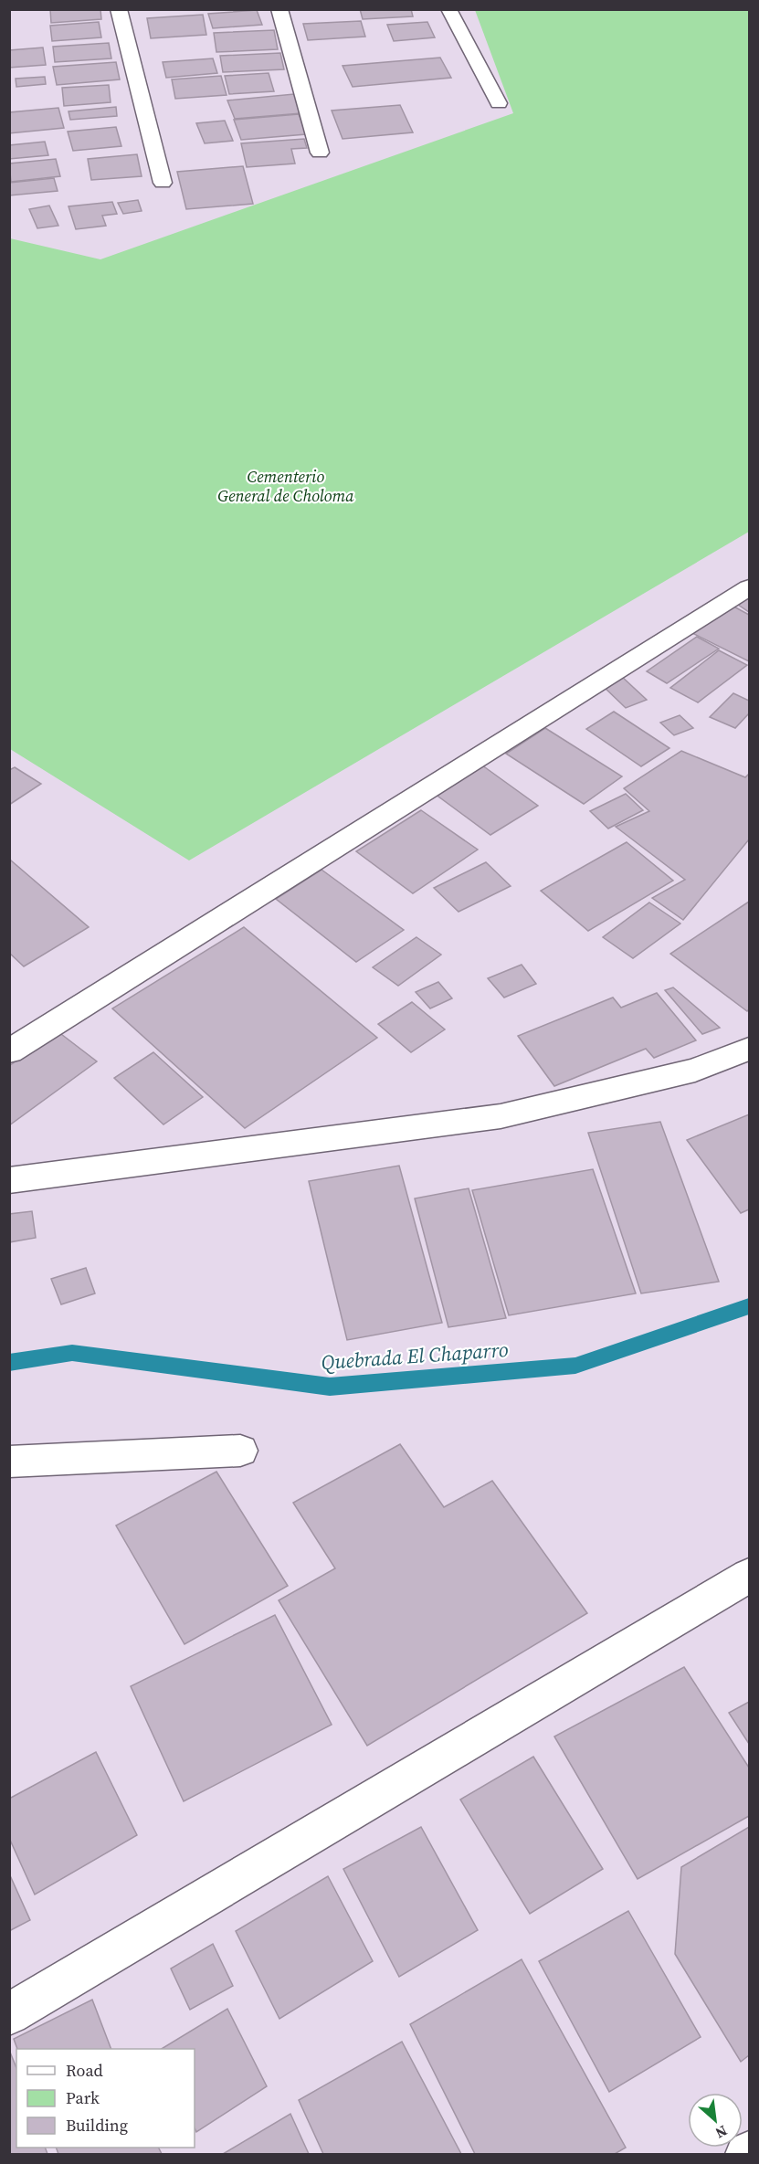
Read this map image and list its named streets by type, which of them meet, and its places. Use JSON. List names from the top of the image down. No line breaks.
{"water":["Quebrada El Chaparro"],"parks":["Cementerio General de Choloma"],"legend":["Road","Park","Building"],"north":"bottom right"}
